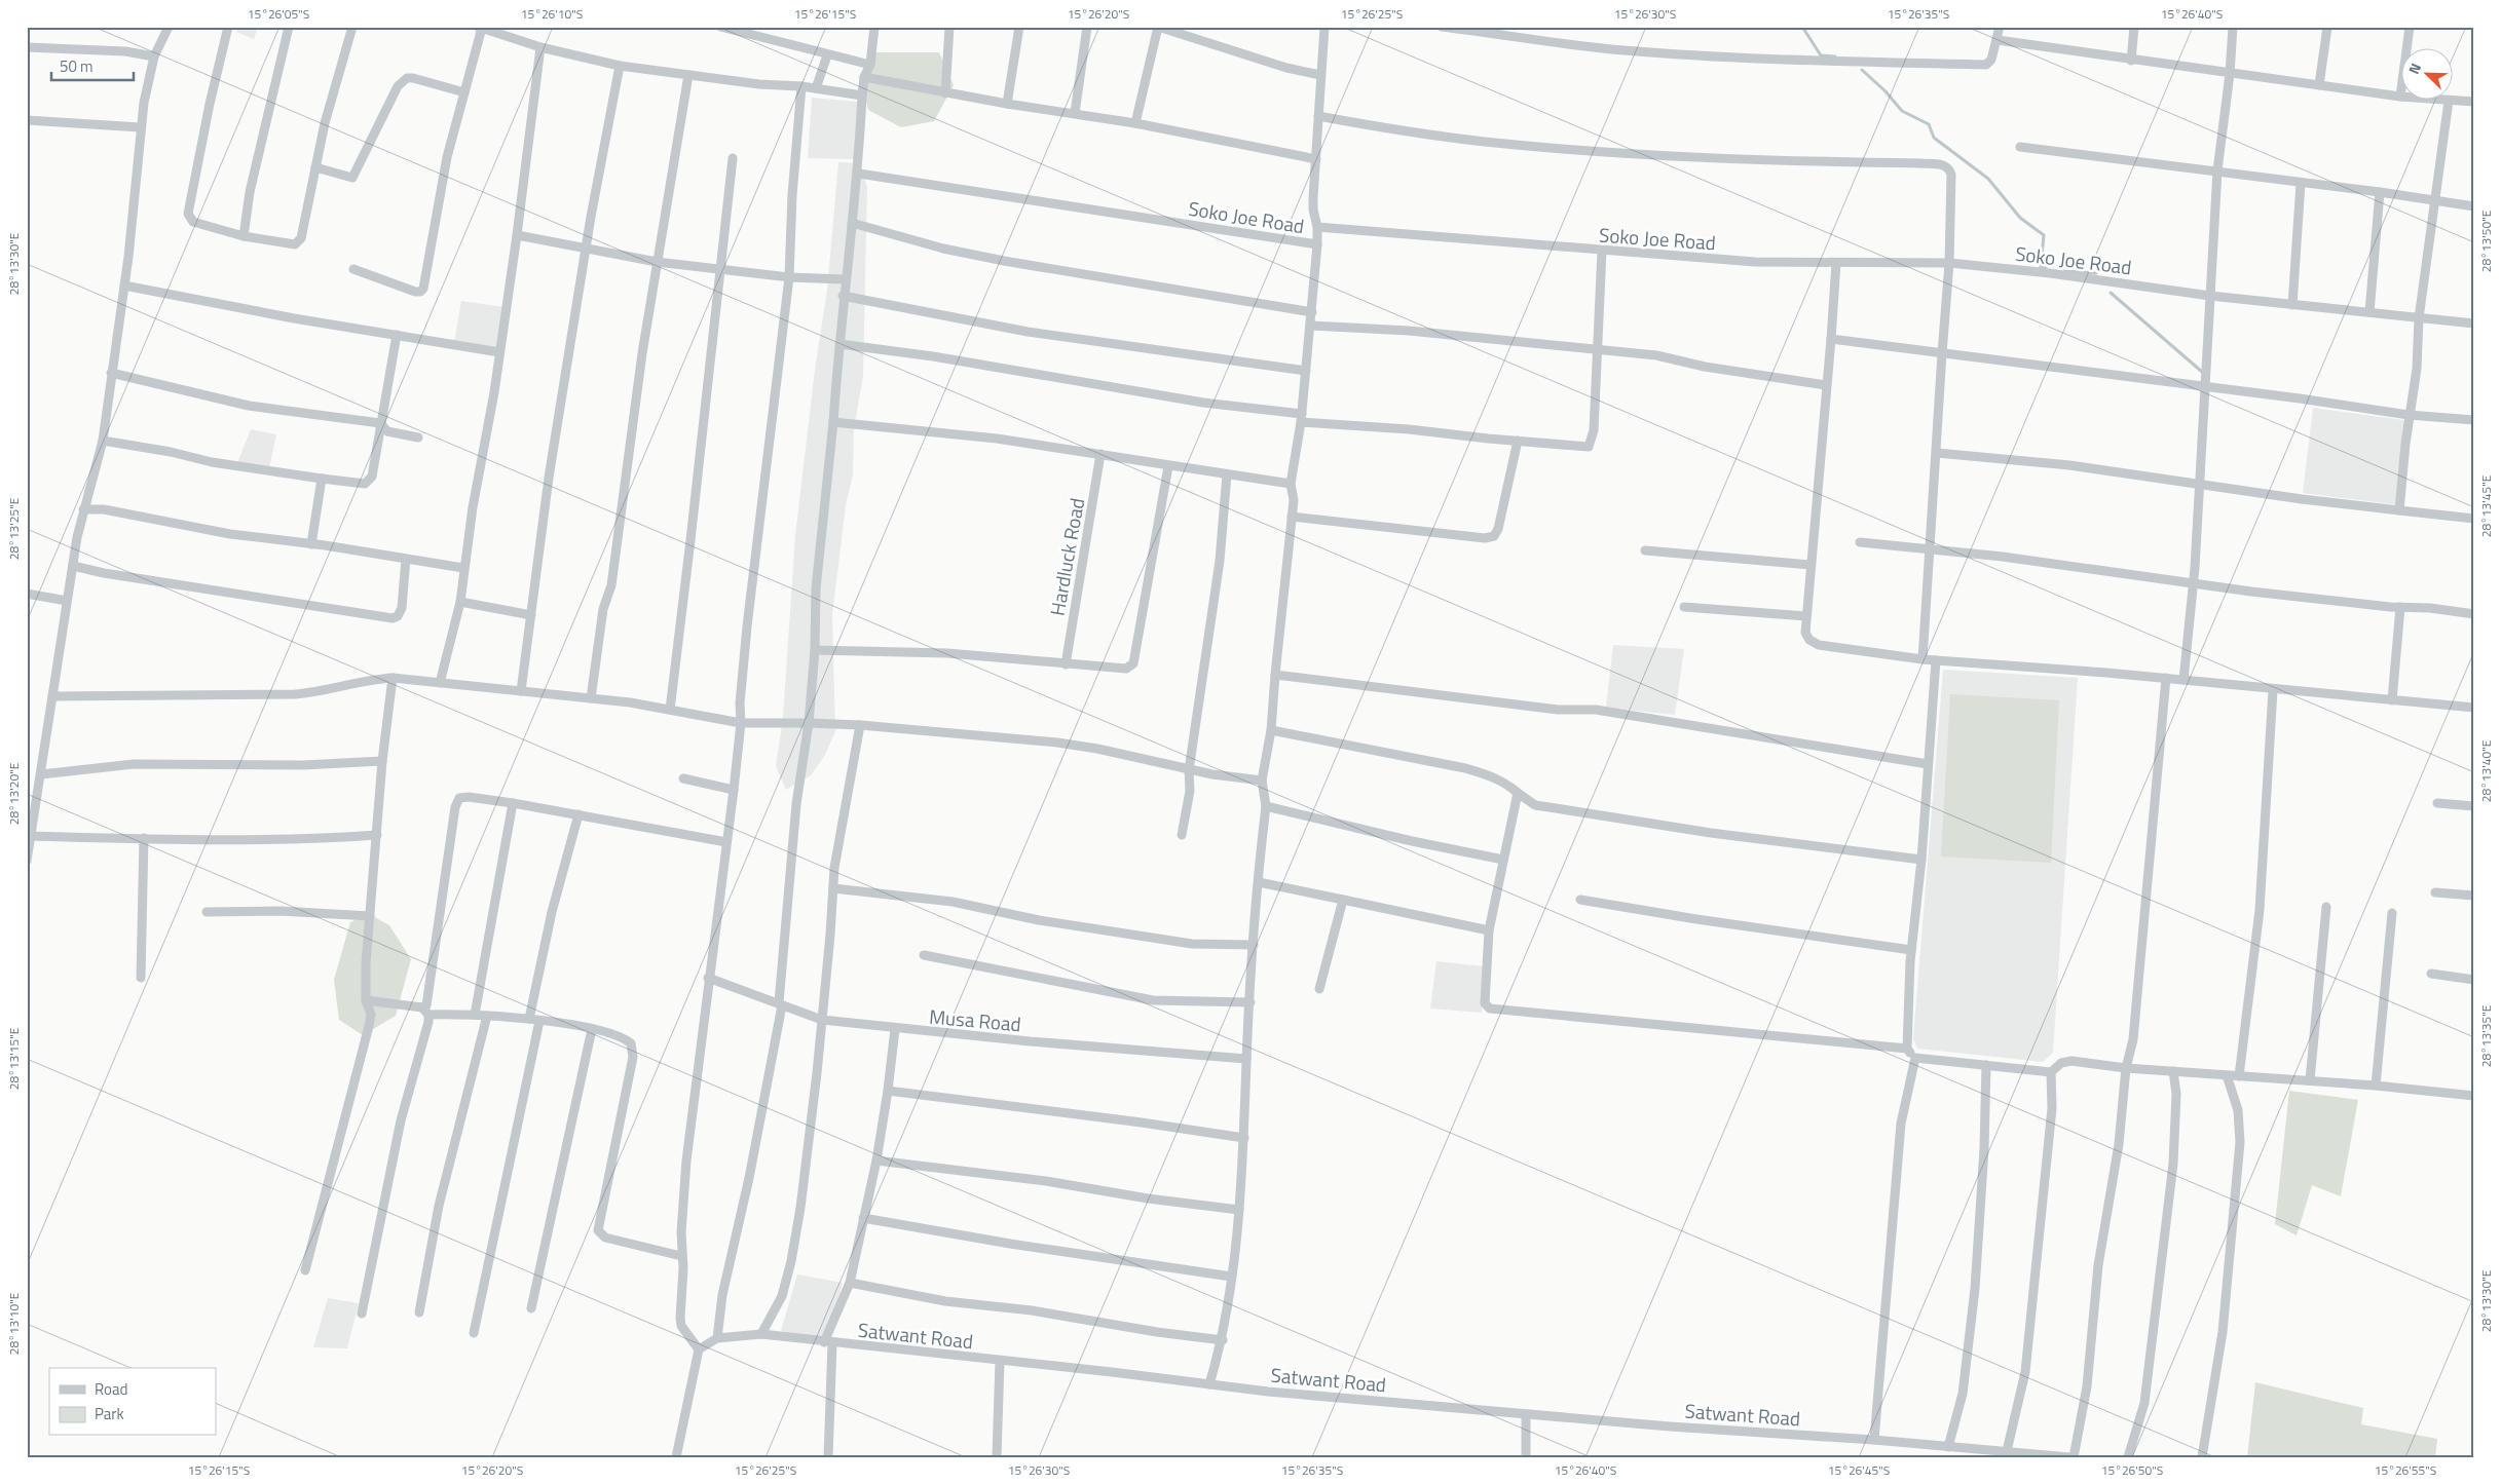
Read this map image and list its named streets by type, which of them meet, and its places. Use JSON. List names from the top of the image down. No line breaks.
{"streets":{"street":["Soko Joe Road","Hardluck Road","Musa Road","Satwant Road"]},"legend":["Road","Park"],"scale_bar":"50 m","north":"top left","coordinates":["15°26'05\"S","15°26'10\"S","15°26'15\"S","15°26'20\"S","15°26'25\"S","15°26'30\"S","15°26'35\"S","15°26'40\"S","28°13'50\"E","28°13'30\"E","28°13'45\"E","28°13'25\"E","28°13'40\"E","28°13'20\"E","28°13'35\"E","28°13'15\"E","28°13'10\"E","15°26'45\"S","15°26'50\"S","15°26'55\"S"]}
